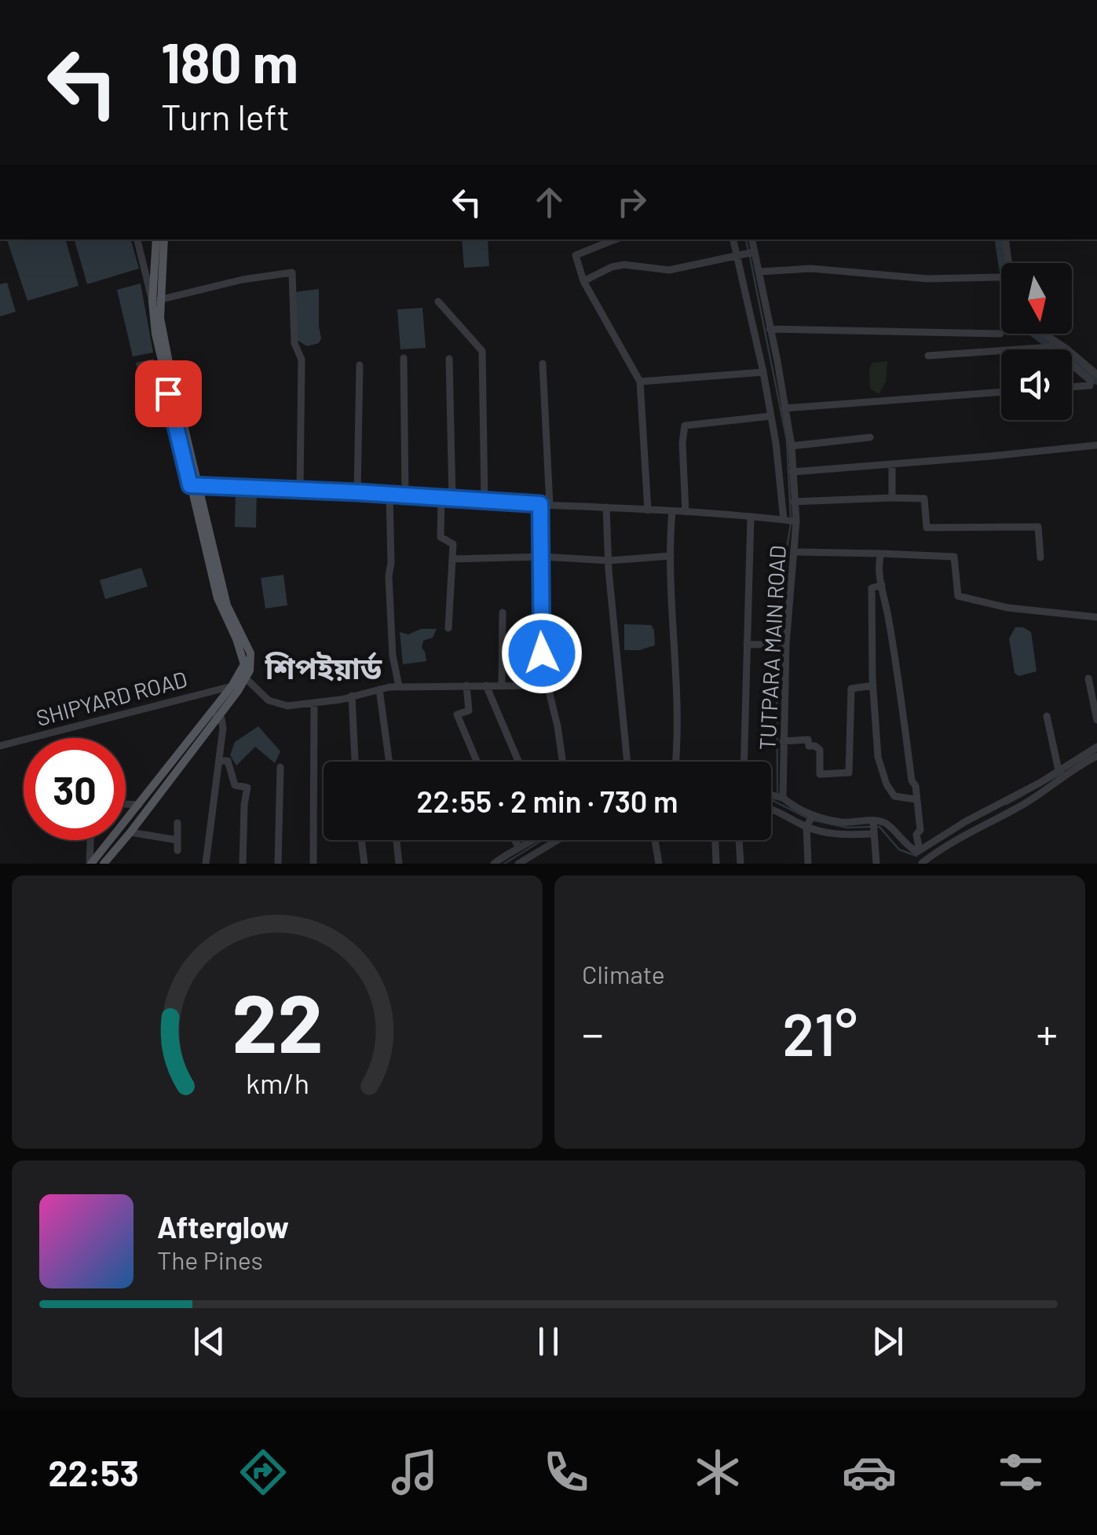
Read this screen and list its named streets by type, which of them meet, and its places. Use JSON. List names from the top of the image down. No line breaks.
{"streets":{"street":["TUTPARA MAIN ROAD","SHIPYARD ROAD"]},"districts":["শিপইয়ার্ড"],"north":"bottom","page":{"turn":["180 m","Turn left"],"limit":"30","trip":"22:55 · 2 min · 730 m","tile":"Climate","heat":["−","21°","+"],"song":["Afterglow","The Pines"],"tabs":"22:53","gauge":["22","km/h"]}}
